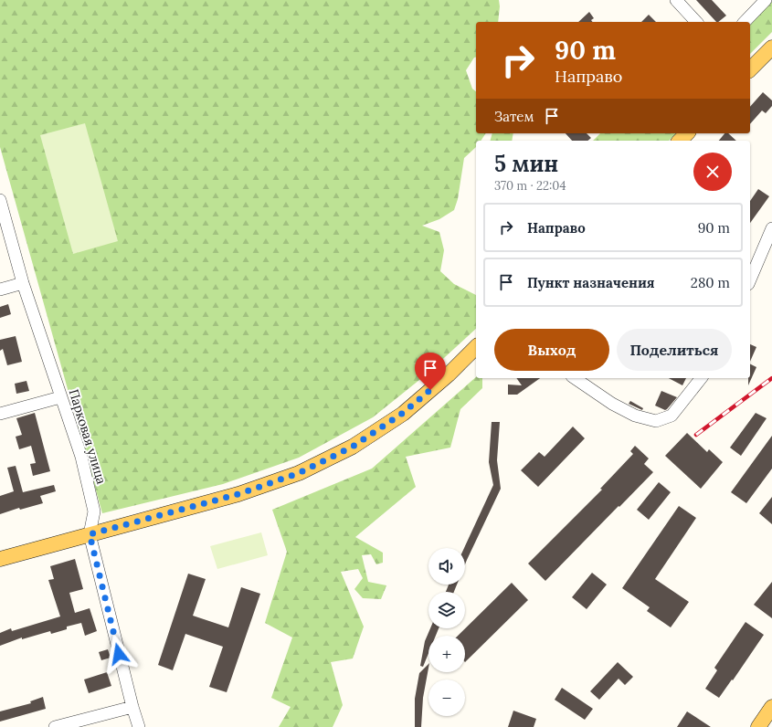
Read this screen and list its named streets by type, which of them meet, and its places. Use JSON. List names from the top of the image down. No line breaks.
{"streets":{"street":["Парковая улица"]},"page":{"turn":["90 m","Направо"],"then":"Затем","heading":["5 мин","370 m · 22:04"],"list":[{"name":"Направо","value":"90 m"},{"name":"Пункт назначения","value":"280 m"}],"buttons":["Выход","Поделиться"],"map_buttons":["+","−"]}}
